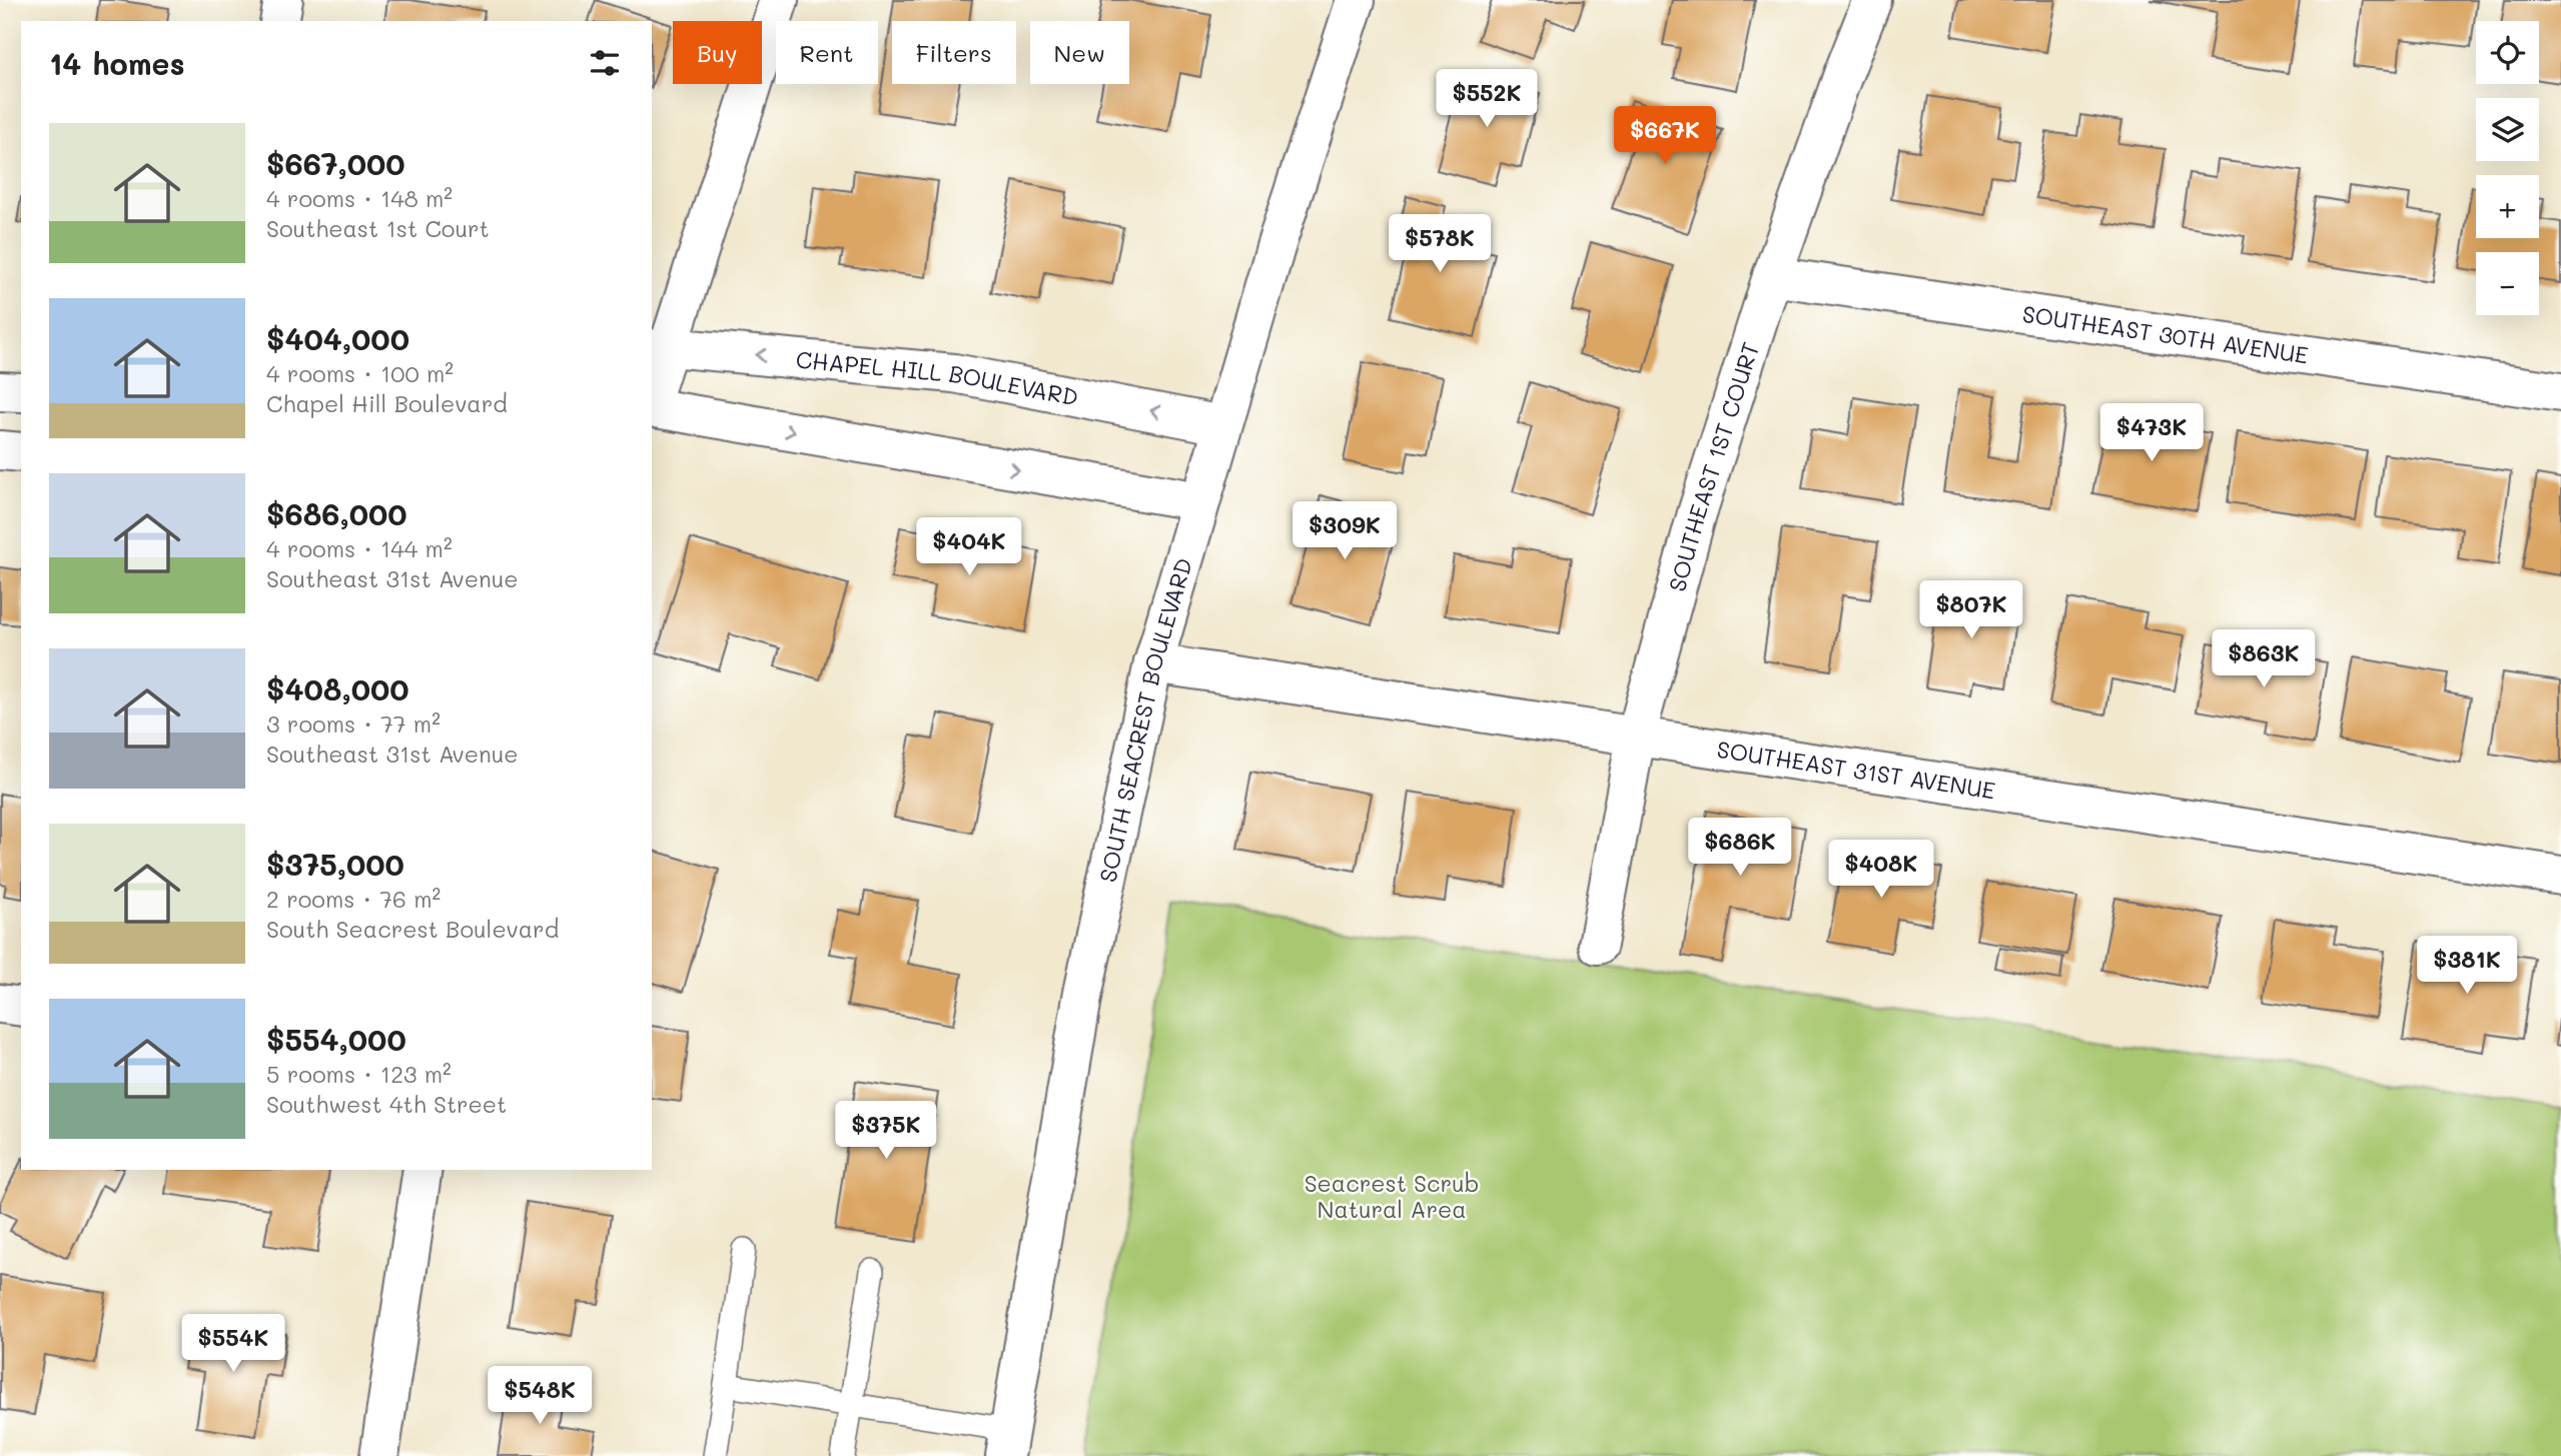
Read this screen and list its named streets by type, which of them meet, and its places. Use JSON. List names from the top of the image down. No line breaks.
{"streets":{"street":["SOUTHEAST 30TH AVENUE","CHAPEL HILL BOULEVARD","SOUTHEAST 1ST COURT","SOUTH SEACREST BOULEVARD","SOUTHEAST 31ST AVENUE"]},"crossings":[["SOUTHEAST 30TH AVENUE","SOUTHEAST 1ST COURT"],["CHAPEL HILL BOULEVARD","SOUTH SEACREST BOULEVARD"],["SOUTHEAST 1ST COURT","SOUTHEAST 31ST AVENUE"],["SOUTH SEACREST BOULEVARD","SOUTHEAST 31ST AVENUE"]],"parks":["Seacrest Scrub Natural Area"],"page":{"map_buttons":["+","−"],"chip":["Buy","Rent","Filters","New"],"heading":"14 homes","price":["$552K","$667K","$578K","$473K","$309K","$404K","$807K","$863K","$686K","$408K","$381K","$375K","$554K","$548K"],"list":[{"name":"$667,000","note":"4 rooms · 148 m² · Southeast 1st Court"},{"name":"$404,000","note":"4 rooms · 100 m² · Chapel Hill Boulevard"},{"name":"$686,000","note":"4 rooms · 144 m² · Southeast 31st Avenue"},{"name":"$408,000","note":"3 rooms · 77 m² · Southeast 31st Avenue"},{"name":"$375,000","note":"2 rooms · 76 m² · South Seacrest Boulevard"},{"name":"$554,000","note":"5 rooms · 123 m² · Southwest 4th Street"}]}}
